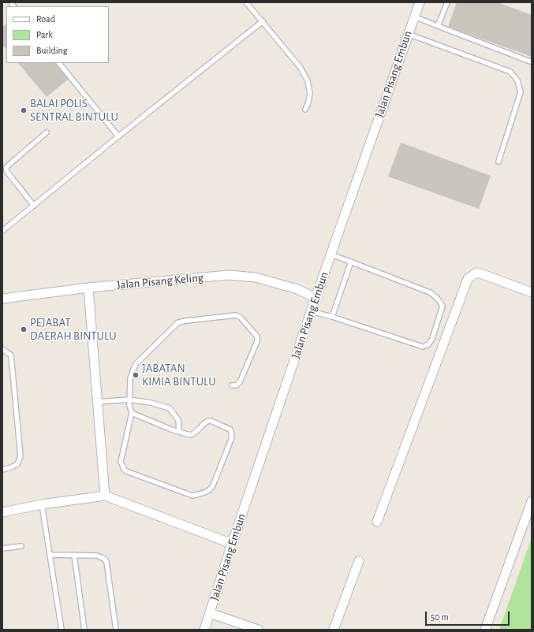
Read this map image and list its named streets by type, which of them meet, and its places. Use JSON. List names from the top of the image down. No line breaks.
{"streets":{"street":["Jalan Pisang Embun","Jalan Pisang Keling"]},"crossings":[["Jalan Pisang Embun","Jalan Pisang Keling"]],"places":["BALAI POLIS SENTRAL BINTULU","PEJABAT DAERAH BINTULU","JABATAN KIMIA BINTULU"],"legend":["Road","Park","Building"],"scale_bar":"50 m"}
